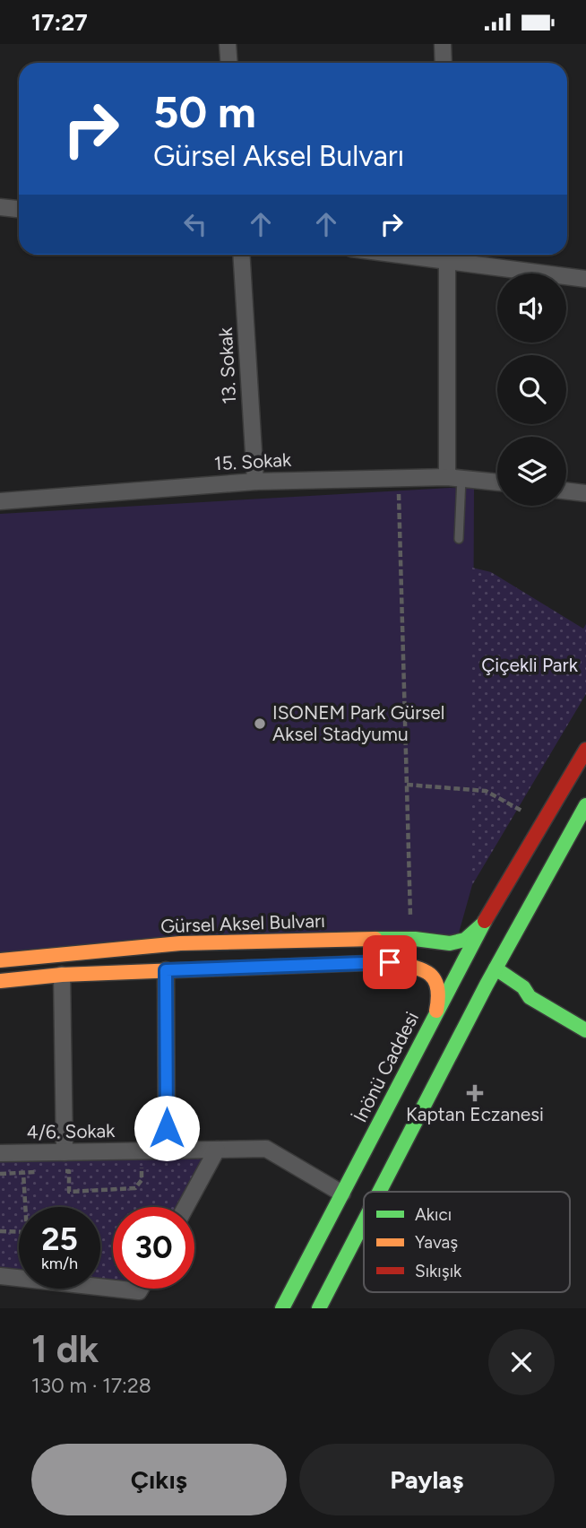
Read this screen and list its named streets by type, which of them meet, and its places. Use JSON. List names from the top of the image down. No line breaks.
{"streets":{"main road":["Gürsel Aksel Bulvarı","İnönü Caddesi"],"street":["13. Sokak","15. Sokak","4/6. Sokak"]},"crossings":[["13. Sokak","15. Sokak"],["Gürsel Aksel Bulvarı","İnönü Caddesi"],["İnönü Caddesi","4/6. Sokak"]],"parks":["Çiçekli Park"],"places":{"other":["ISONEM Park Gürsel Aksel Stadyumu"],"health":["Kaptan Eczanesi"]},"legend":["Akıcı","Yavaş","Sıkışık"],"page":{"status":"17:27","turn":["50 m","Gürsel Aksel Bulvarı"],"speed":"25 km/h","limit":"30","heading":["1 dk","130 m · 17:28"],"buttons":["Çıkış","Paylaş"]}}
